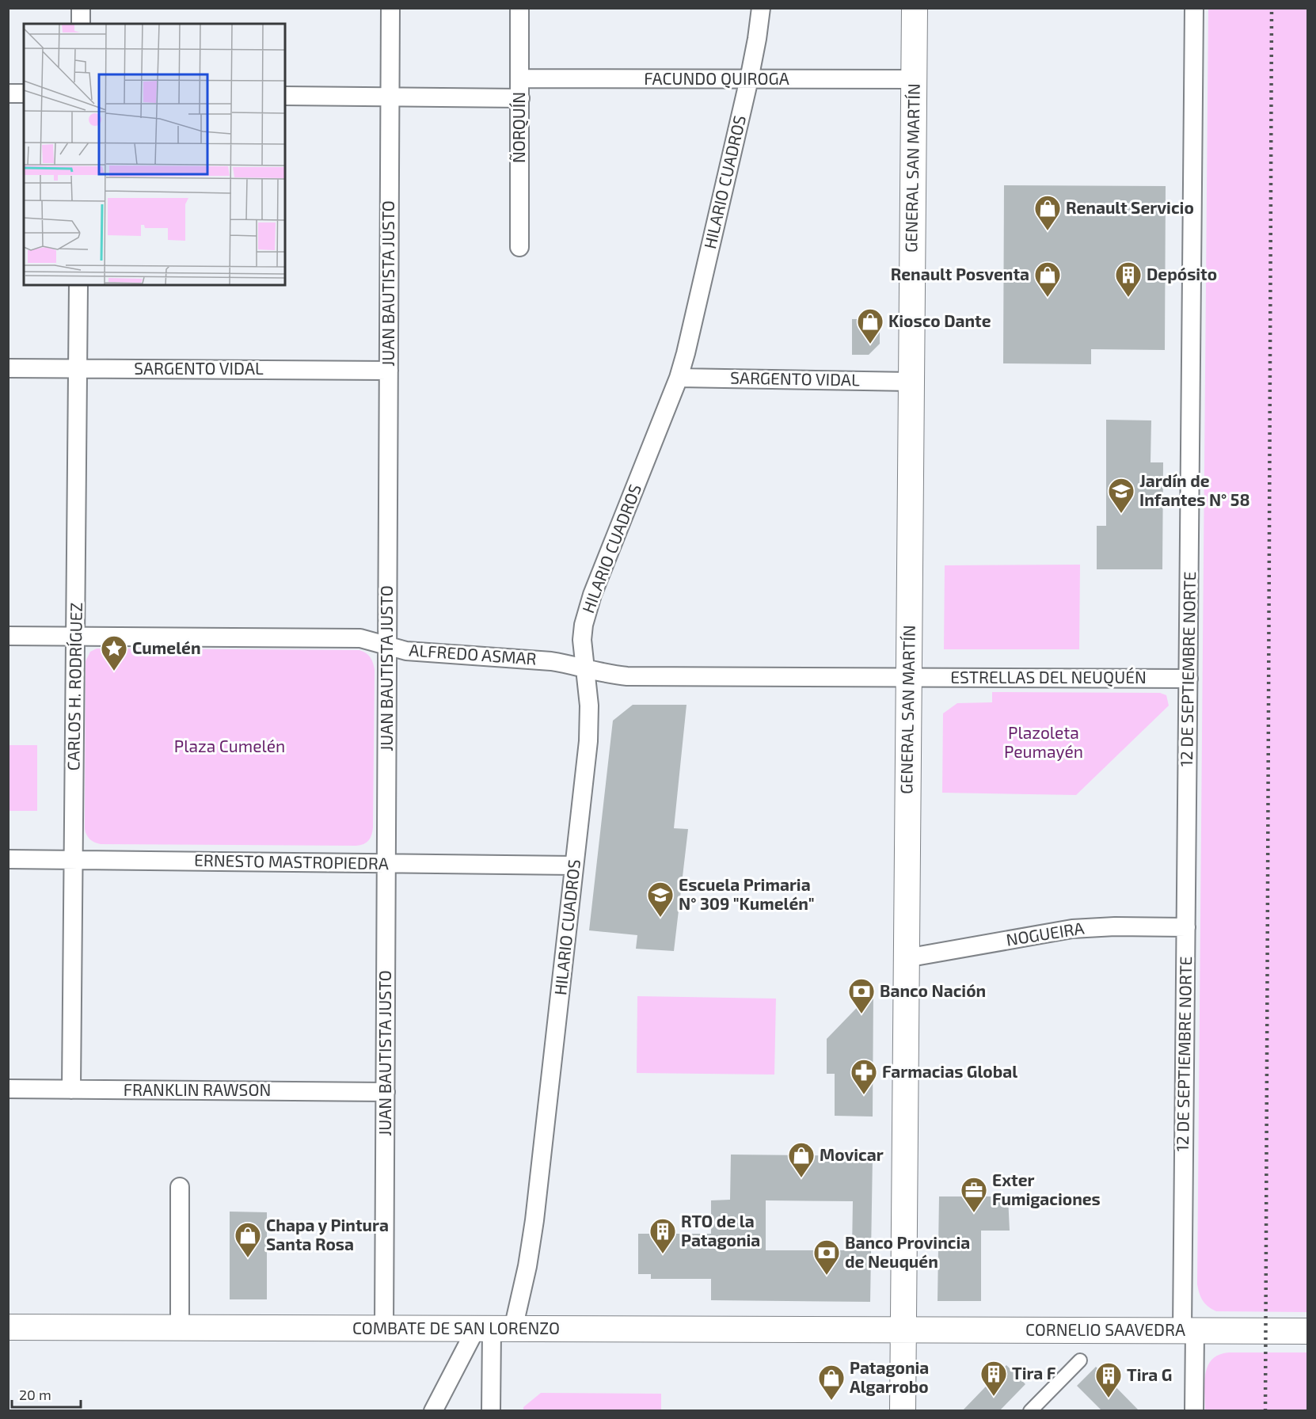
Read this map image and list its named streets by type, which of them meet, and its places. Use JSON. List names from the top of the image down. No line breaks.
{"streets":{"main road":["GENERAL SAN MARTÍN","COMBATE DE SAN LORENZO","CORNELIO SAAVEDRA"],"street":["FACUNDO QUIROGA","ÑORQUÍN","HILARIO CUADROS","JUAN BAUTISTA JUSTO","SARGENTO VIDAL","ALFREDO ASMAR","12 DE SEPTIEMBRE NORTE","ESTRELLAS DEL NEUQUÉN","CARLOS H. RODRÍGUEZ","ERNESTO MASTROPIEDRA","NOGUEIRA","FRANKLIN RAWSON"]},"crossings":[["FACUNDO QUIROGA","ÑORQUÍN"],["FACUNDO QUIROGA","GENERAL SAN MARTÍN"],["FACUNDO QUIROGA","HILARIO CUADROS"],["GENERAL SAN MARTÍN","SARGENTO VIDAL"],["GENERAL SAN MARTÍN","ALFREDO ASMAR"],["GENERAL SAN MARTÍN","ESTRELLAS DEL NEUQUÉN"],["GENERAL SAN MARTÍN","NOGUEIRA"],["GENERAL SAN MARTÍN","COMBATE DE SAN LORENZO"],["GENERAL SAN MARTÍN","CORNELIO SAAVEDRA"],["HILARIO CUADROS","SARGENTO VIDAL"],["HILARIO CUADROS","ALFREDO ASMAR"],["HILARIO CUADROS","ERNESTO MASTROPIEDRA"],["HILARIO CUADROS","COMBATE DE SAN LORENZO"],["JUAN BAUTISTA JUSTO","SARGENTO VIDAL"],["JUAN BAUTISTA JUSTO","ALFREDO ASMAR"],["JUAN BAUTISTA JUSTO","ERNESTO MASTROPIEDRA"],["JUAN BAUTISTA JUSTO","FRANKLIN RAWSON"],["JUAN BAUTISTA JUSTO","COMBATE DE SAN LORENZO"],["SARGENTO VIDAL","CARLOS H. RODRÍGUEZ"],["ALFREDO ASMAR","ESTRELLAS DEL NEUQUÉN"],["ALFREDO ASMAR","CARLOS H. RODRÍGUEZ"],["12 DE SEPTIEMBRE NORTE","ESTRELLAS DEL NEUQUÉN"],["12 DE SEPTIEMBRE NORTE","NOGUEIRA"],["12 DE SEPTIEMBRE NORTE","CORNELIO SAAVEDRA"],["CARLOS H. RODRÍGUEZ","ERNESTO MASTROPIEDRA"],["CARLOS H. RODRÍGUEZ","FRANKLIN RAWSON"],["COMBATE DE SAN LORENZO","CORNELIO SAAVEDRA"]],"parks":["Plazoleta Peumayén","Plaza Cumelén"],"places":{"shop":["Renault Servicio","Renault Posventa","Kiosco Dante","Movicar","Chapa y Pintura Santa Rosa","Patagonia Algarrobo"],"building":["Depósito","RTO de la Patagonia","Tira F","Tira G"],"school or university":["Jardín de Infantes N° 58","Escuela Primaria N° 309 \"Kumelén\""],"place":["Cumelén"],"bank":["Banco Nación","Banco Provincia de Neuquén"],"pharmacy":["Farmacias Global"],"office":["Exter Fumigaciones"]},"scale_bar":"20 m"}
